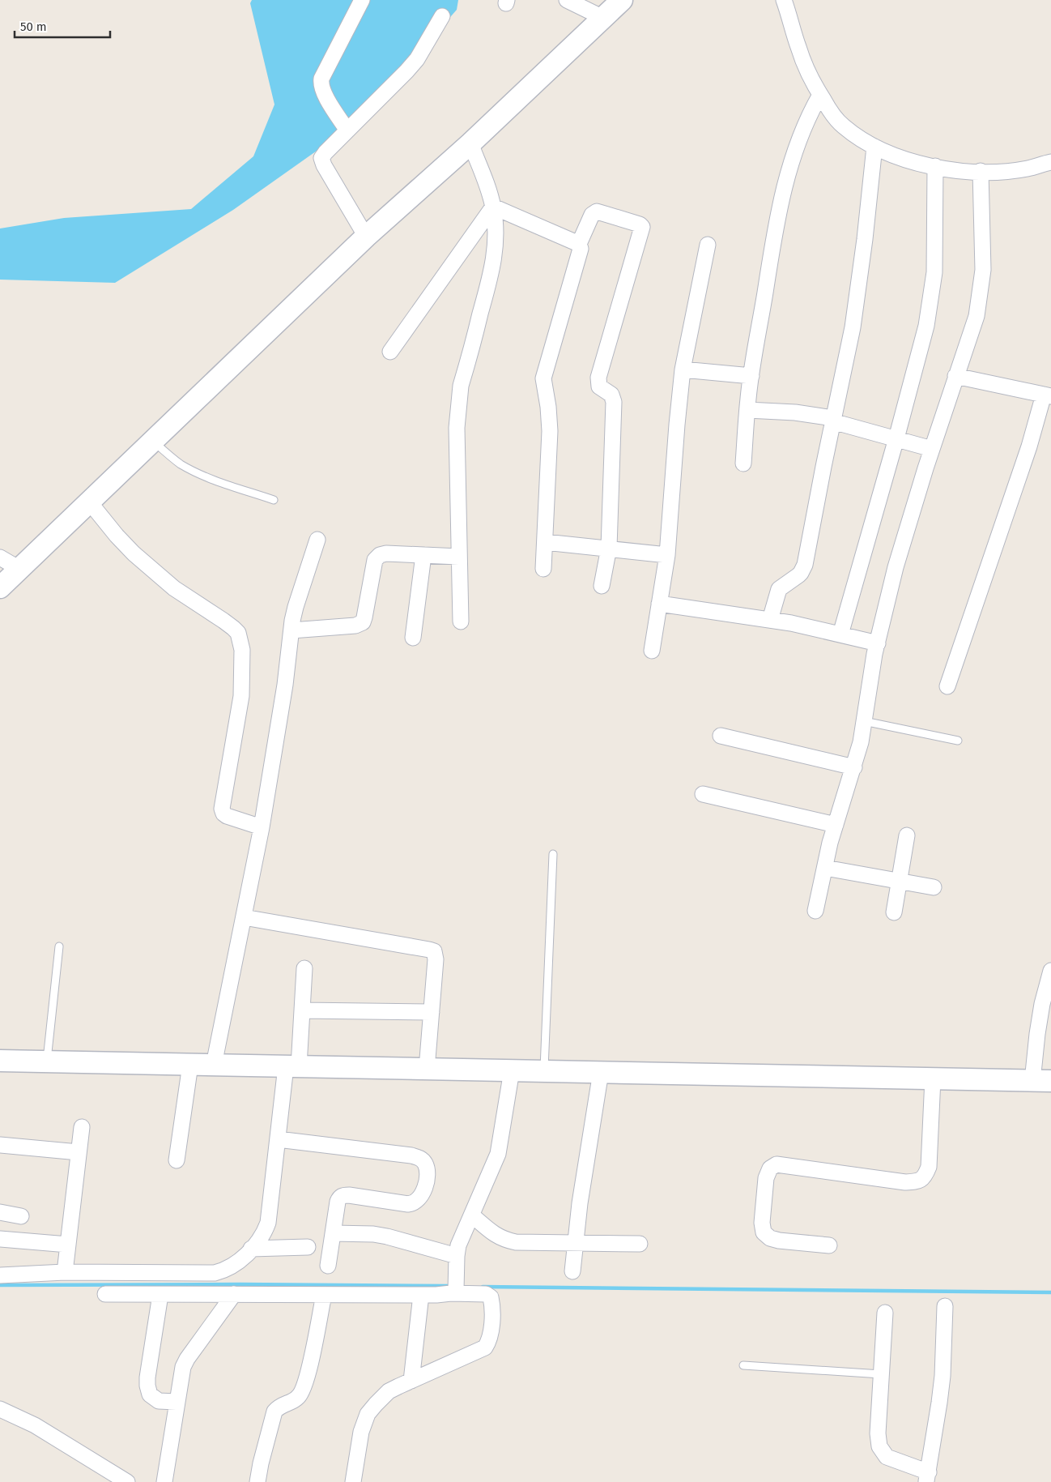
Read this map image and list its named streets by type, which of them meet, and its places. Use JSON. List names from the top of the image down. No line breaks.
{"scale_bar":"50 m"}
